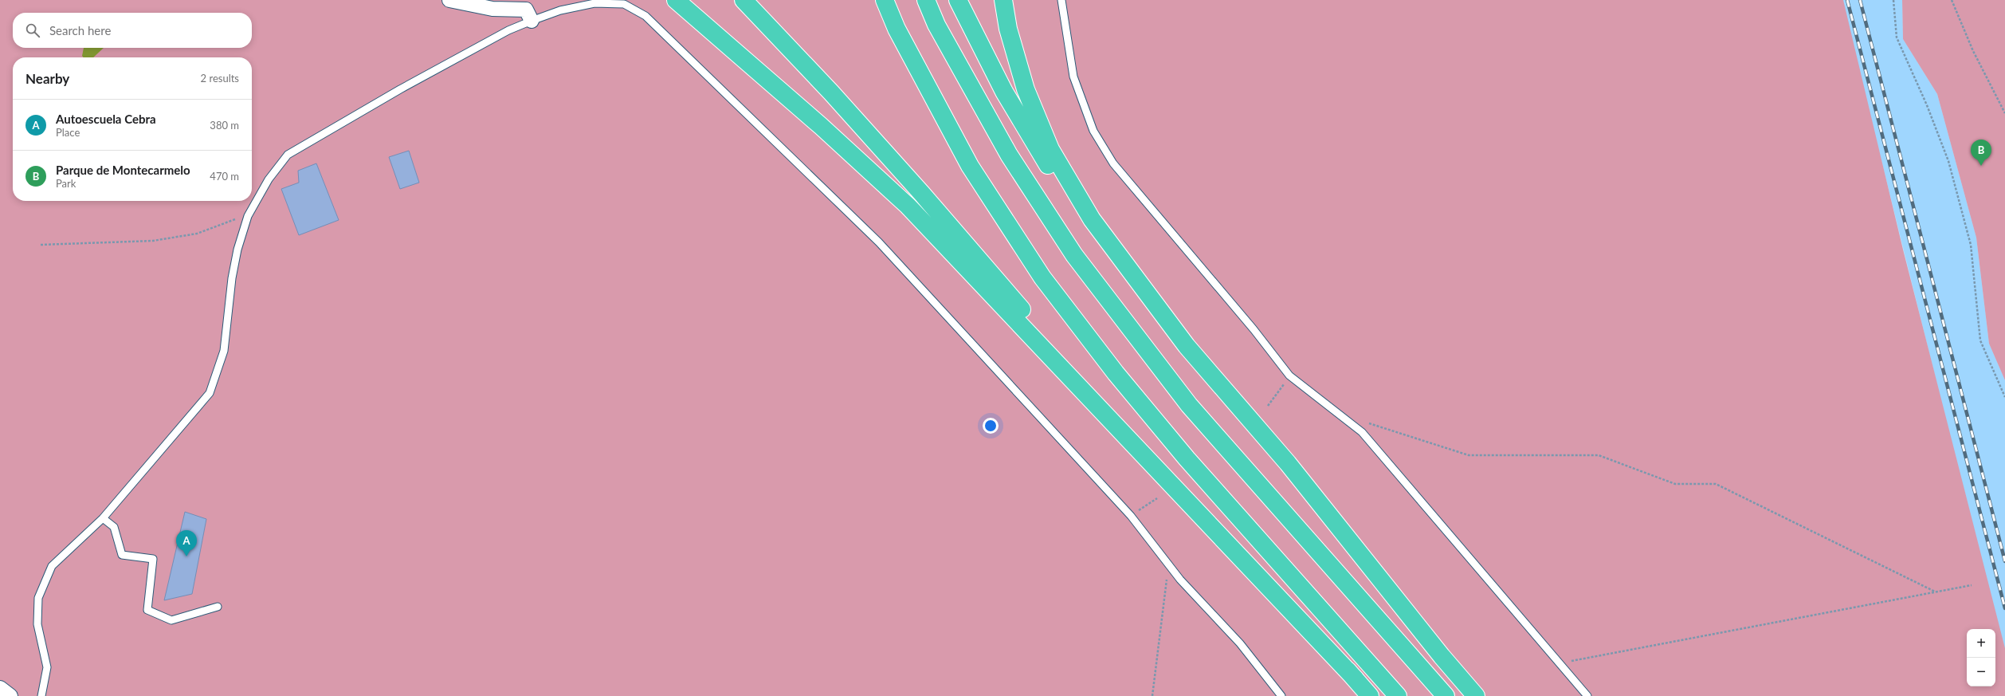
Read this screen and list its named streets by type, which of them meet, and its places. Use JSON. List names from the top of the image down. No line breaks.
{"page":{"search":"Search here","heading":["Nearby","2 results"],"list":[{"mark":"A","name":"Autoescuela Cebra","note":"Place","value":"380 m"},{"mark":"B","name":"Parque de Montecarmelo","note":"Park","value":"470 m"}],"pins":["B","A"],"map_buttons":["+","−"]}}
